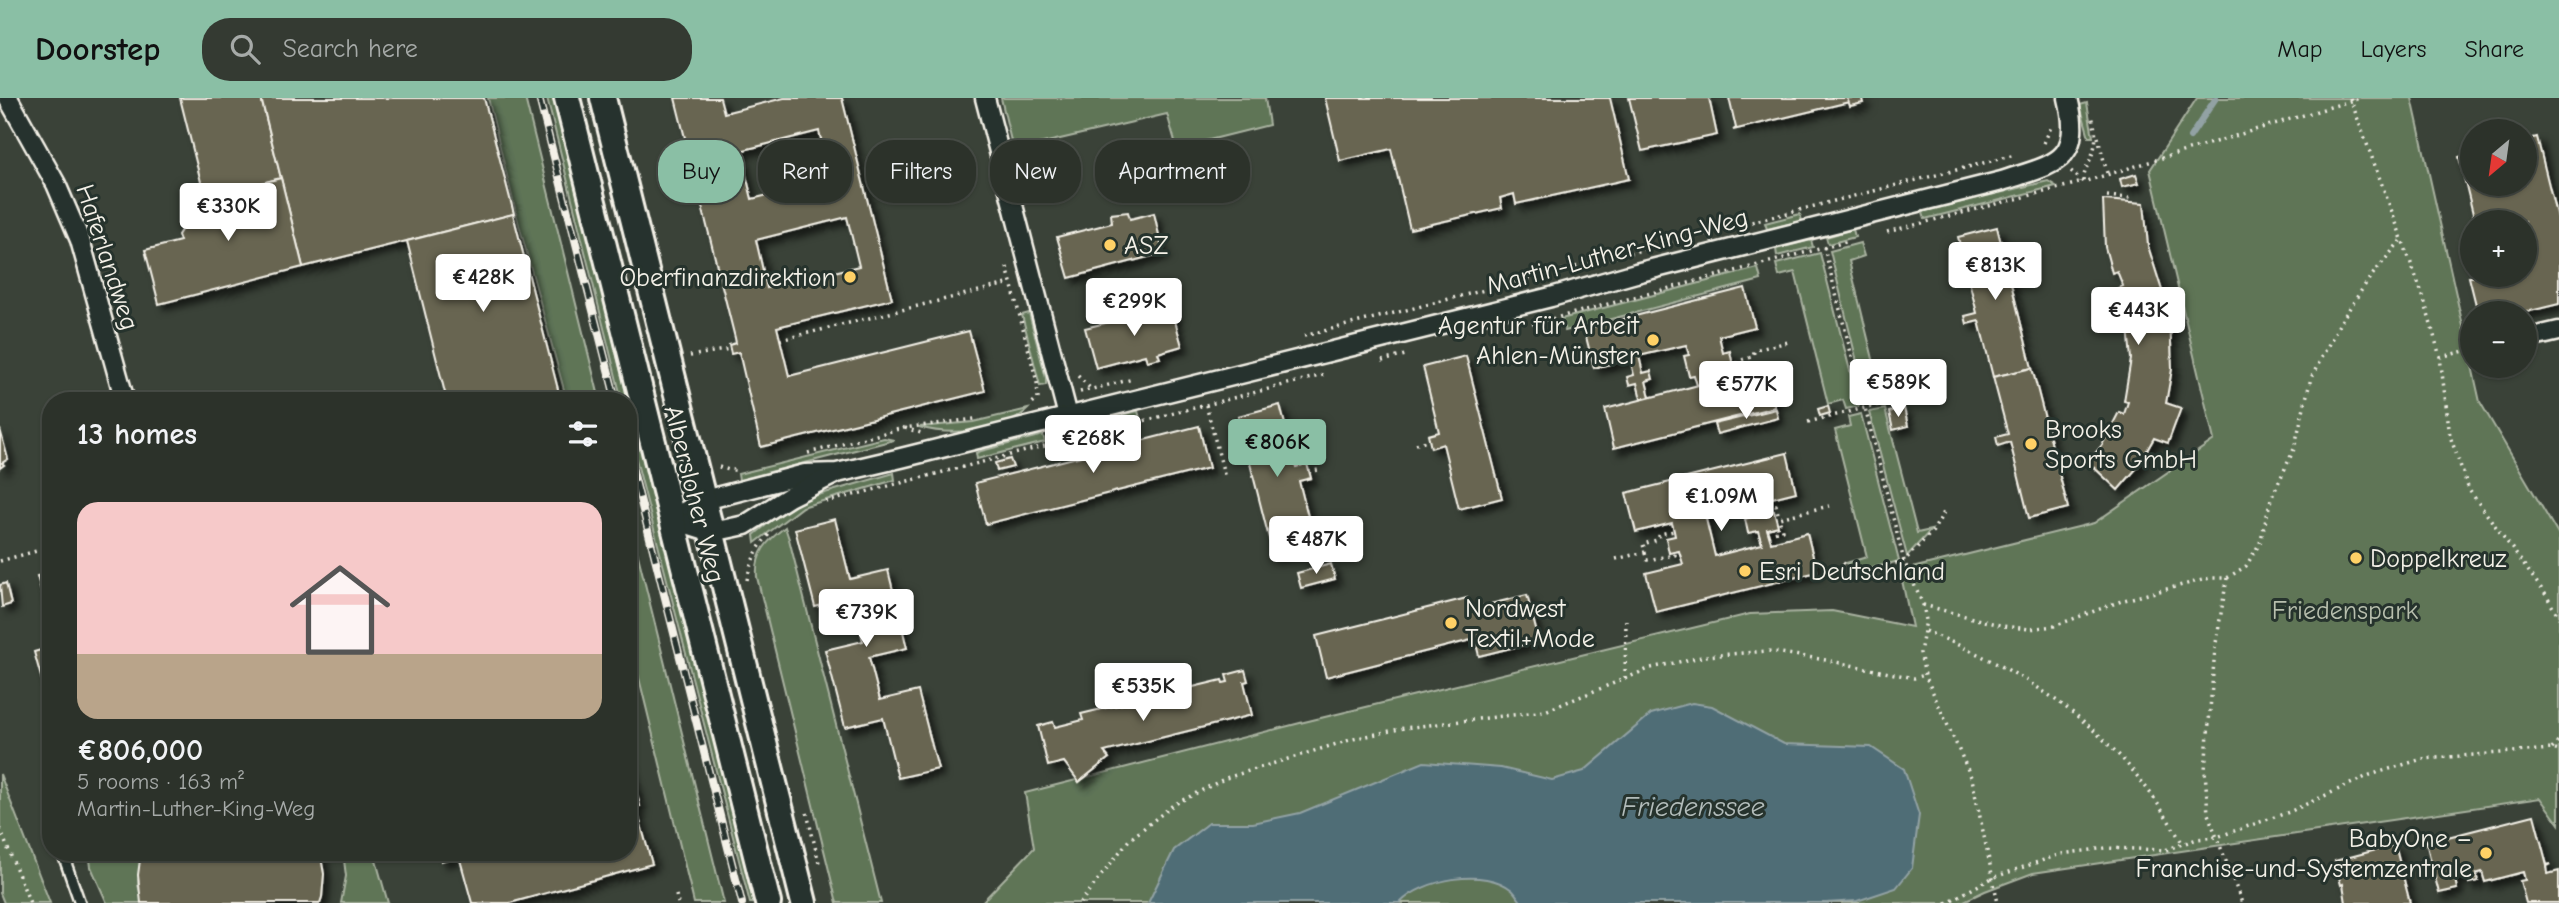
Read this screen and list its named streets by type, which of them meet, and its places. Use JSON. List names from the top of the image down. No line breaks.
{"streets":{"main road":["Albersloher Weg"],"street":["Martin-Luther-King-Weg","Haferlandweg"]},"crossings":[["Martin-Luther-King-Weg","Albersloher Weg"]],"water":["Friedenssee"],"parks":["Friedenspark"],"places":["ASZ","Oberfinanzdirektion","Agentur für Arbeit Ahlen-Münster","Brooks Sports GmbH","Doppelkreuz","Esri Deutschland","Nordwest Textil+Mode","BabyOne – Franchise-und-Systemzentrale"],"north":"bottom left","page":{"header":"Doorstep","search":"Search here","nav":["Map","Layers","Share"],"map_buttons":["+","−"],"chip":["Buy","Rent","Filters","New","Apartment"],"price":["€330K","€813K","€428K","€299K","€443K","€589K","€577K","€268K","€806K","€1.09M","€487K","€739K","€535K"],"heading":"13 homes","list":[{"name":"€806,000","note":"5 rooms · 163 m² · Martin-Luther-King-Weg"}]}}
